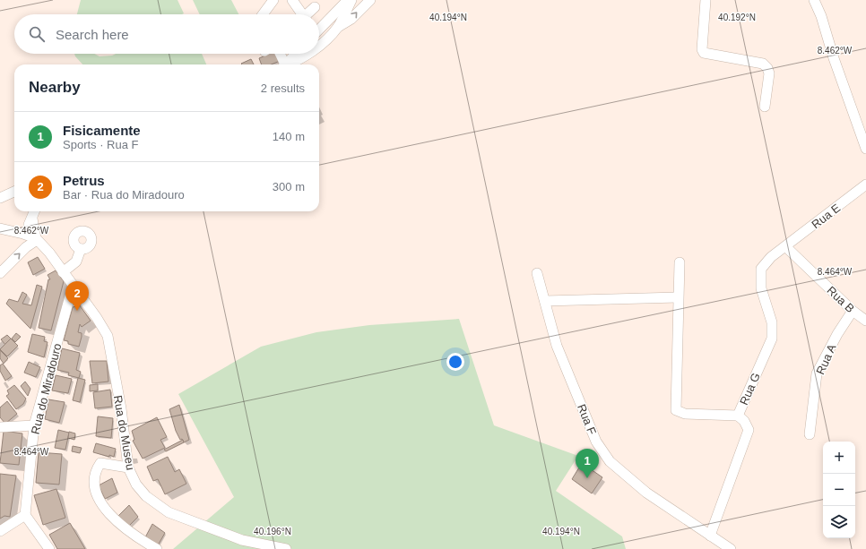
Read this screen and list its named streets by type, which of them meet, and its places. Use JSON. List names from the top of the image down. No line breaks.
{"streets":{"street":["Rua E","Rua B","Rua A","Rua do Miradouro","Rua G","Rua F","Rua do Museu"]},"crossings":[["Rua E","Rua B"],["Rua E","Rua G"],["Rua B","Rua A"],["Rua B","Rua G"],["Rua do Miradouro","Rua do Museu"],["Rua G","Rua F"]],"page":{"search":"Search here","heading":["Nearby","2 results"],"list":[{"mark":"1","name":"Fisicamente","note":"Sports · Rua F","value":"140 m"},{"mark":"2","name":"Petrus","note":"Bar · Rua do Miradouro","value":"300 m"}],"pins":["2","1"],"map_buttons":["+","−"]},"coordinates":["40.194°N","40.192°N","8.462°W","8.464°W","40.196°N"]}
